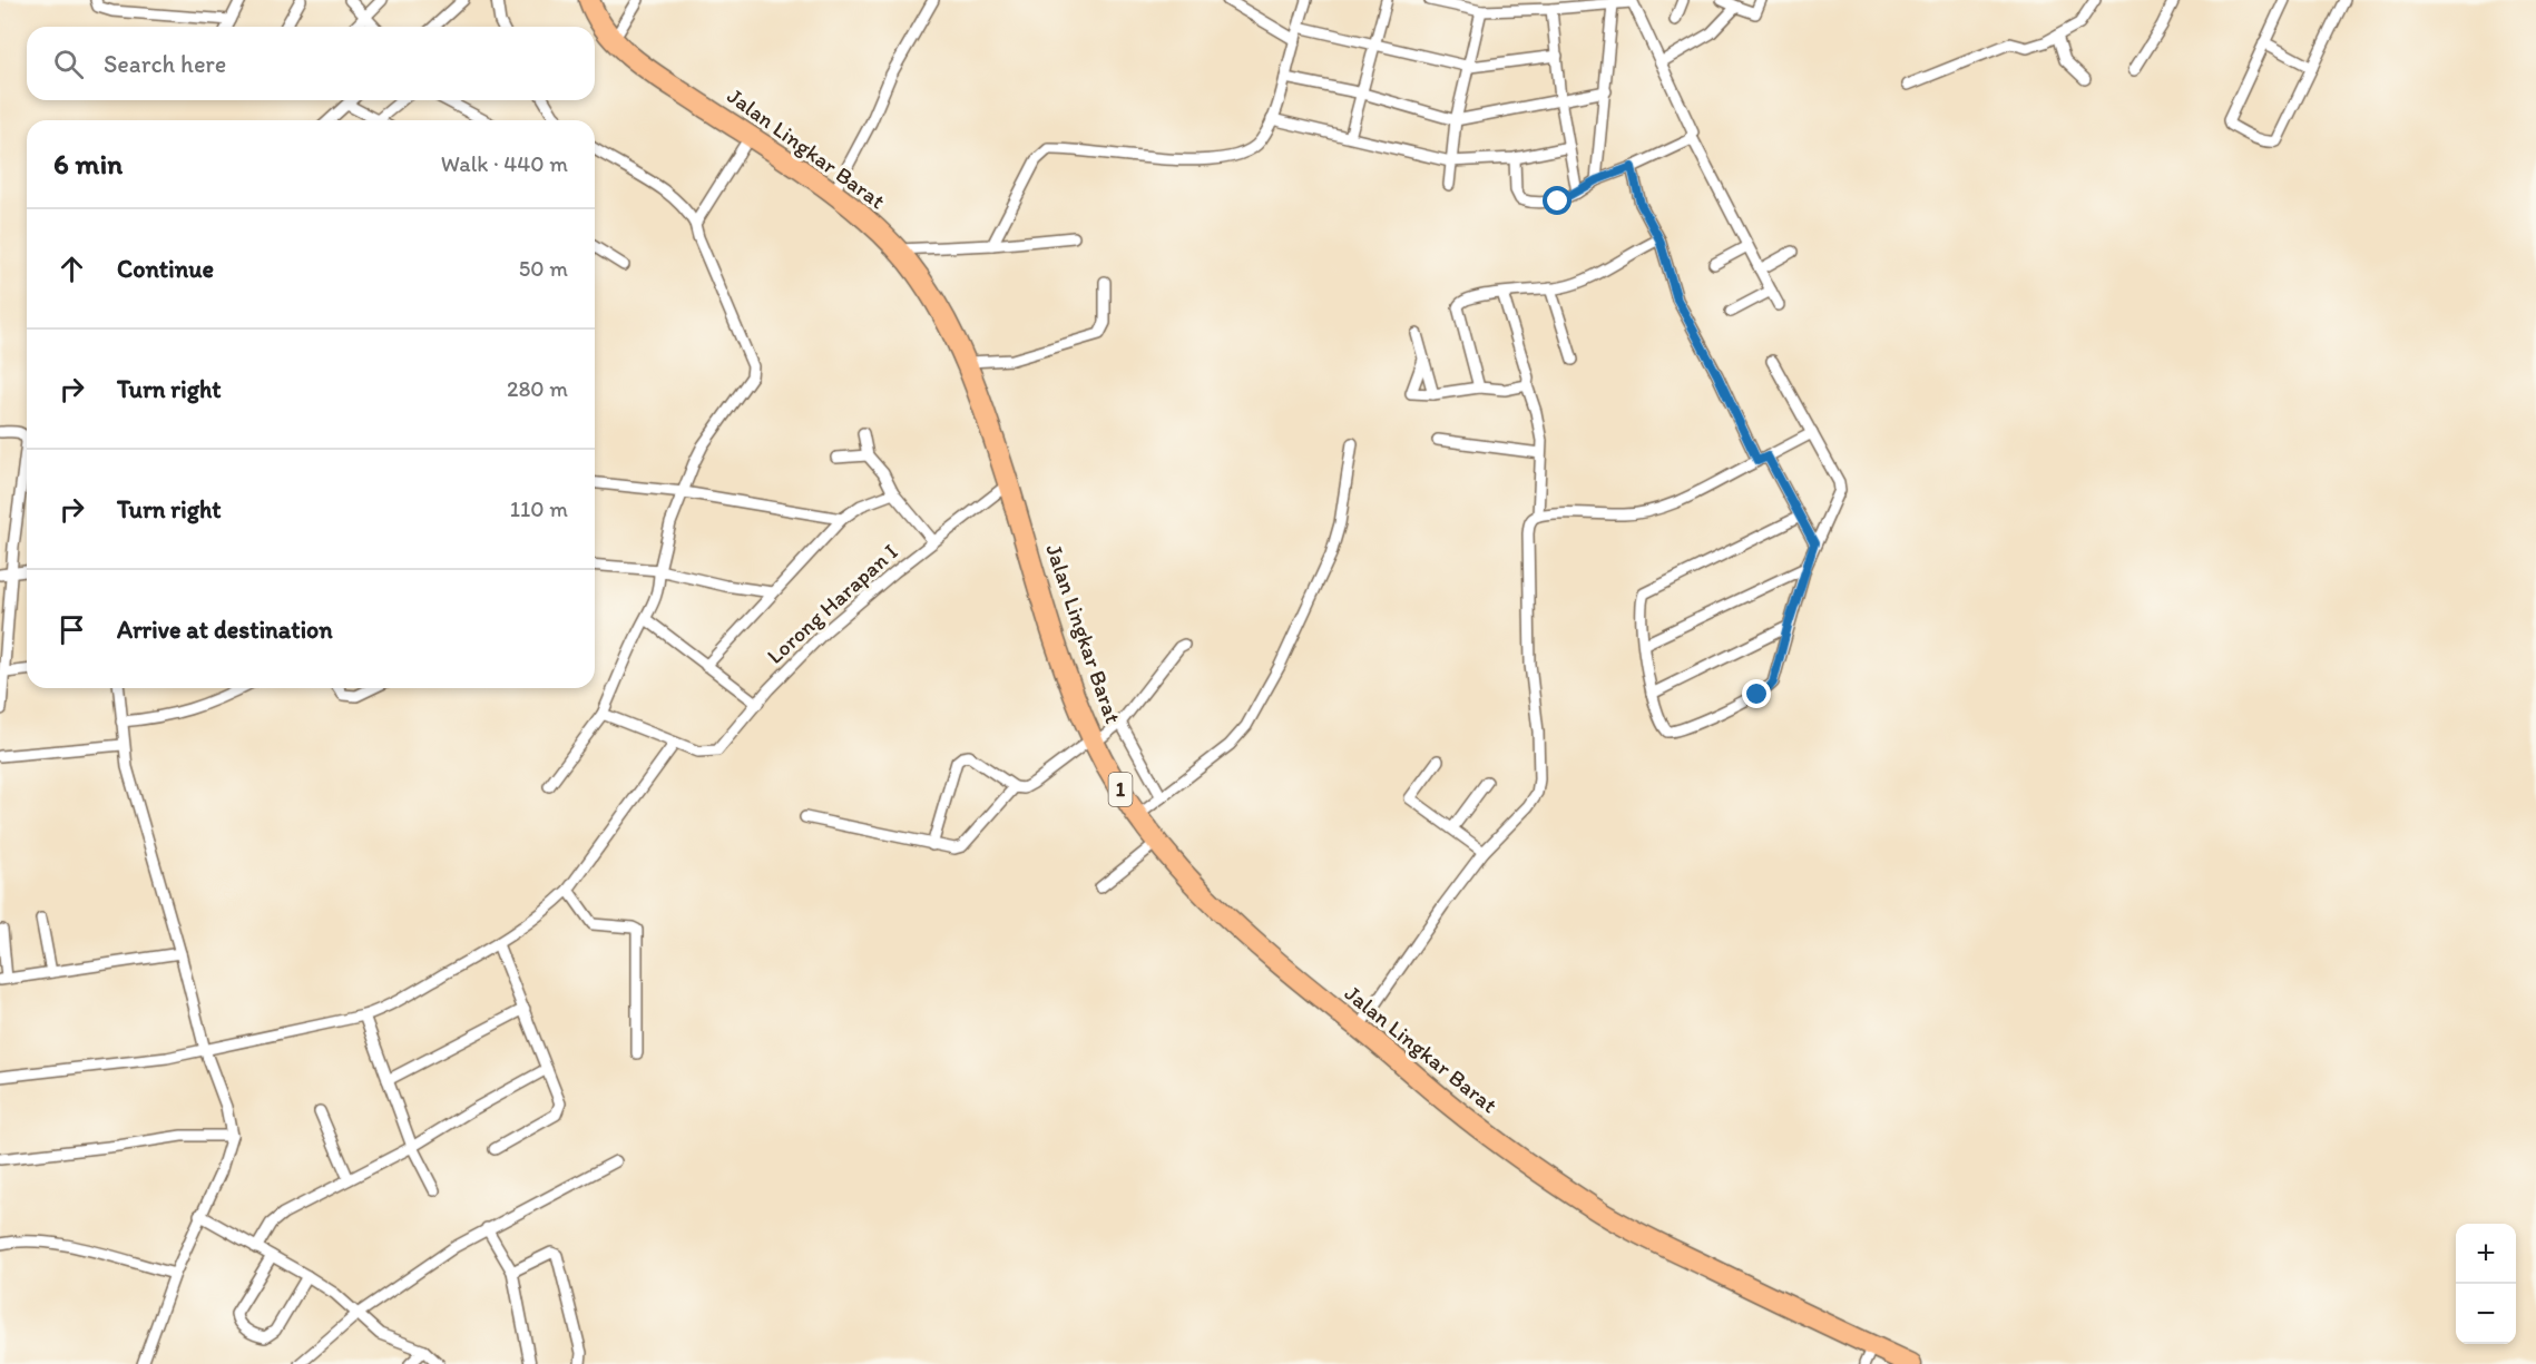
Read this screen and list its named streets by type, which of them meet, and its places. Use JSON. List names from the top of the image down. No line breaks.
{"streets":{"highway":["Jalan Lingkar Barat","1"],"street":["Lorong Harapan I"]},"crossings":[["Jalan Lingkar Barat","Lorong Harapan I"]],"page":{"search":"Search here","heading":["6 min","Walk · 440 m"],"list":[["Continue","50 m"],["Turn right","280 m"],["Turn right","110 m"],"Arrive at destination"],"map_buttons":["+","−"]}}
